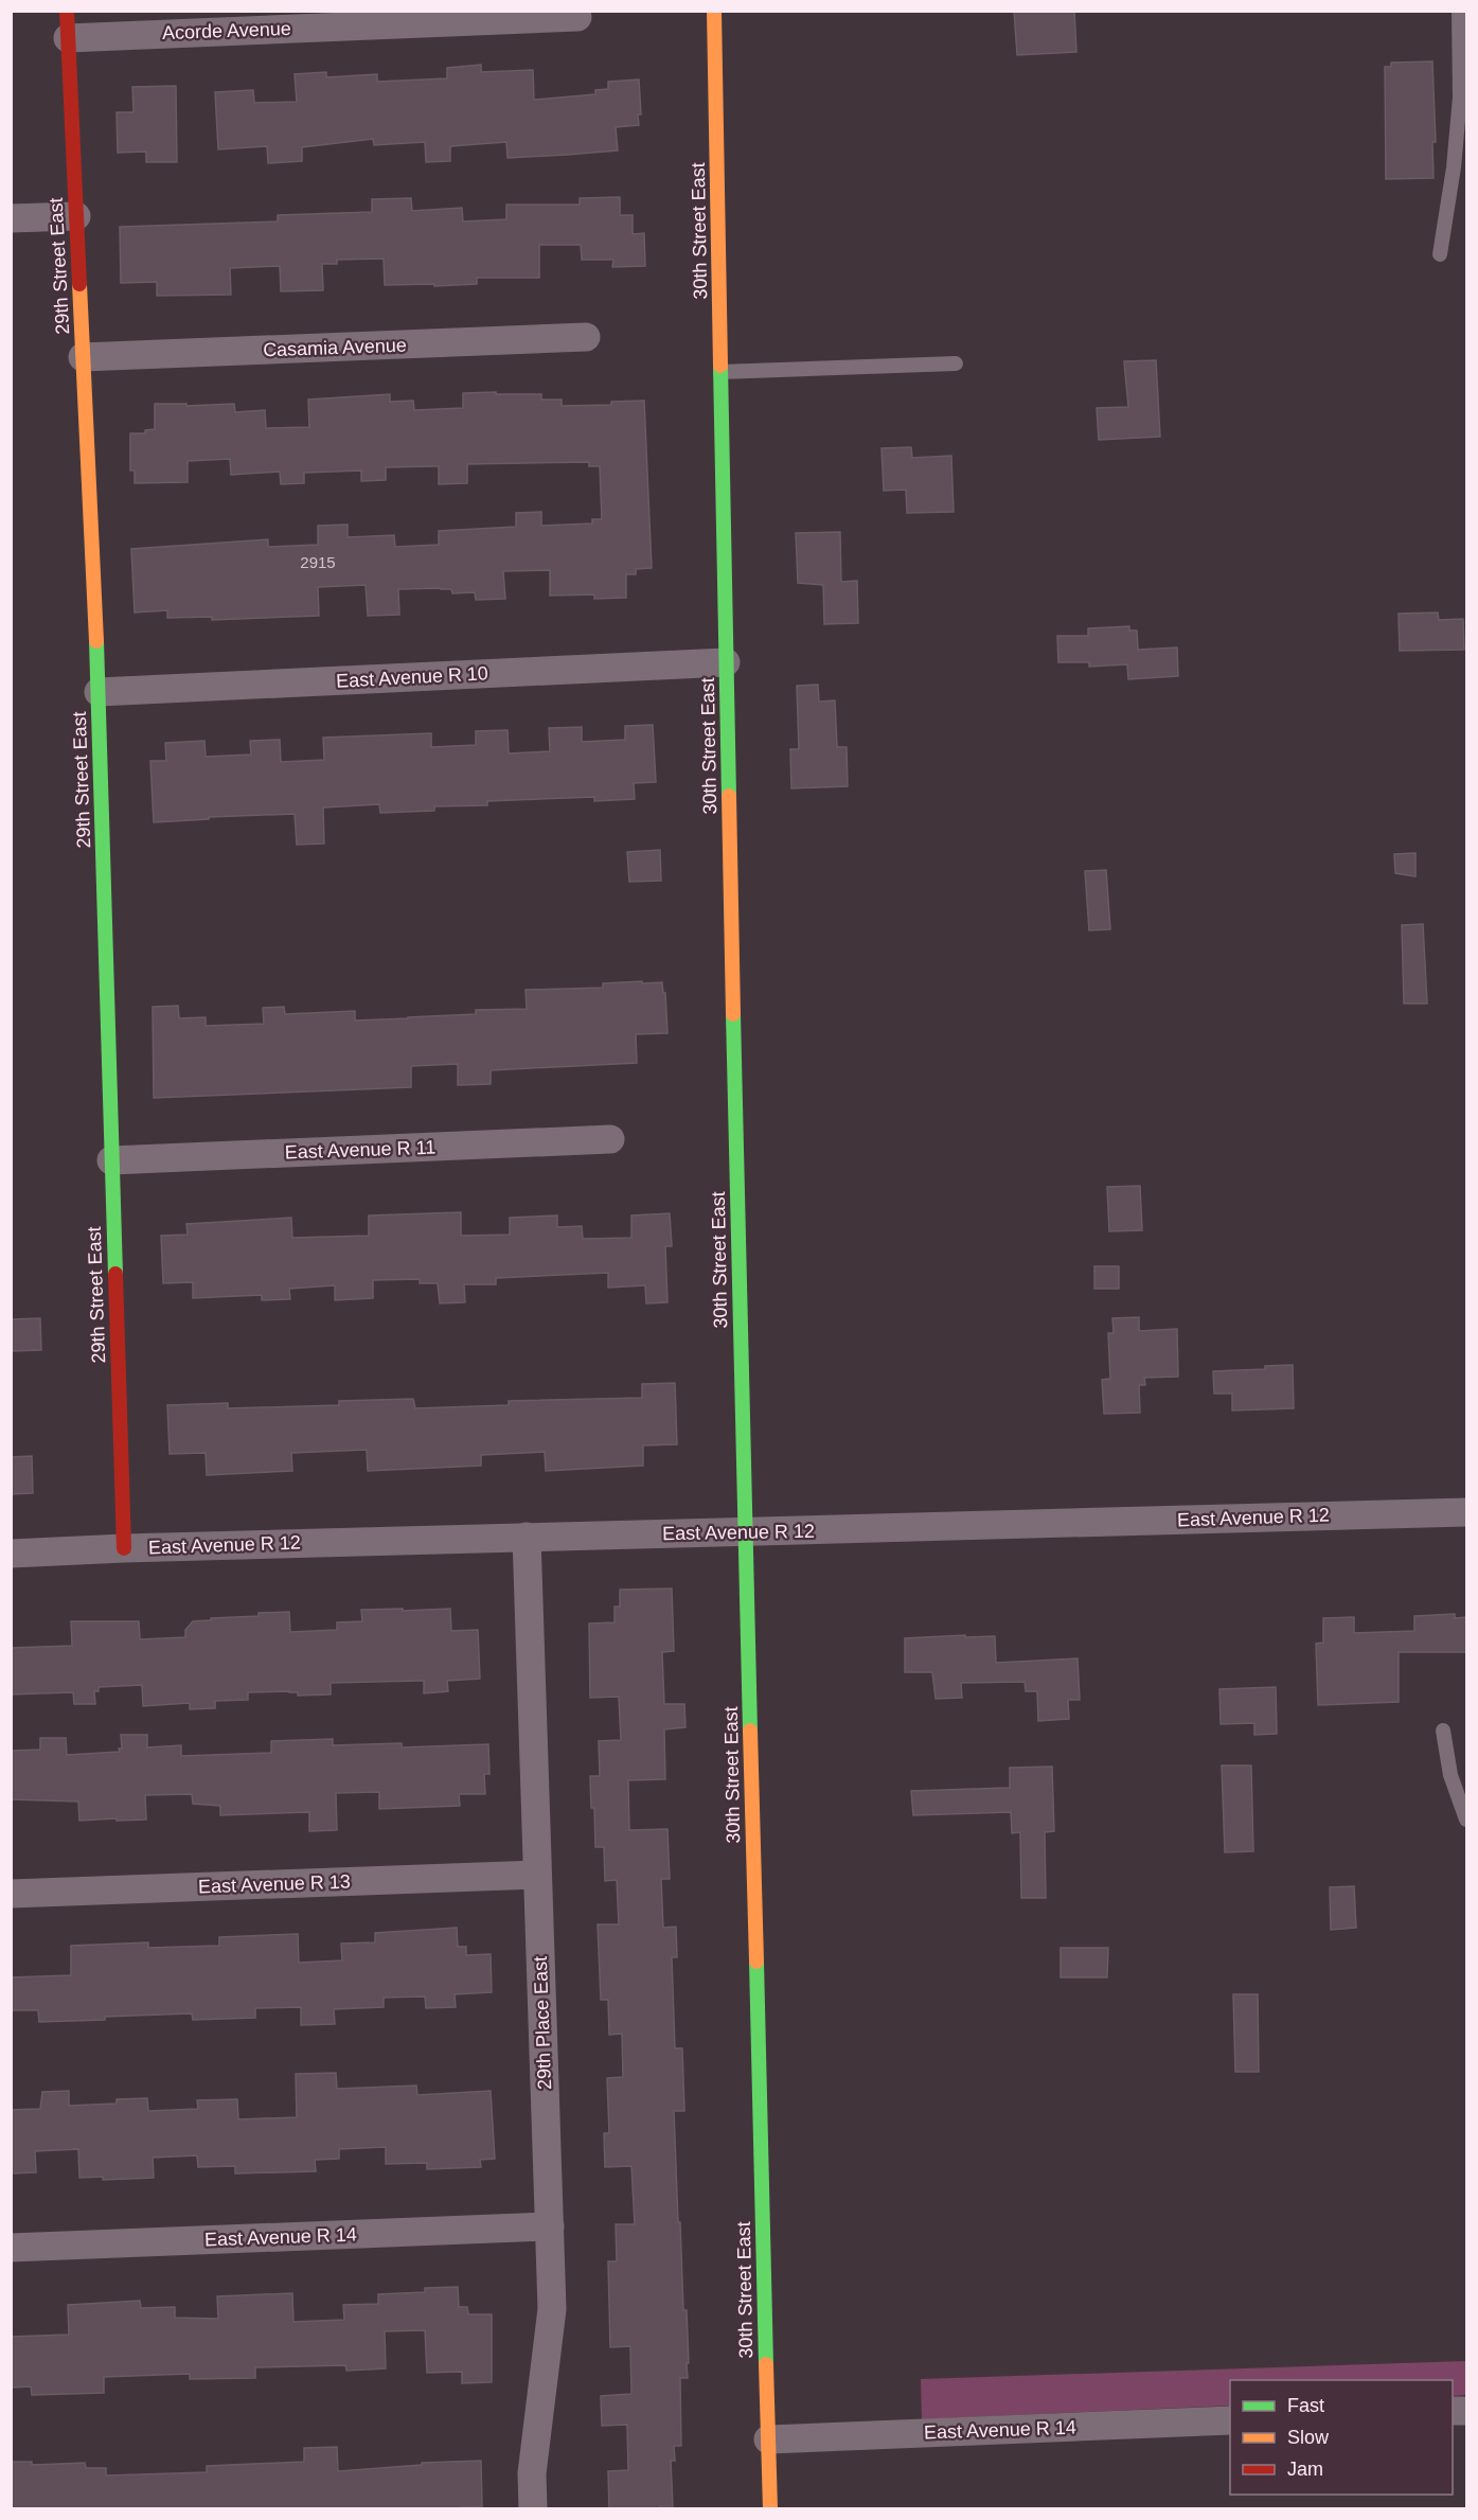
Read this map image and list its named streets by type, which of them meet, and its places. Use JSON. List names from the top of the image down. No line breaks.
{"streets":{"street":["Acorde Avenue","30th Street East","29th Street East","Casamia Avenue","East Avenue R 10","East Avenue R 11","East Avenue R 12","East Avenue R 13","29th Place East","East Avenue R 14"]},"crossings":[["Acorde Avenue","29th Street East"],["30th Street East","East Avenue R 10"],["30th Street East","East Avenue R 12"],["30th Street East","East Avenue R 14"],["29th Street East","Casamia Avenue"],["29th Street East","East Avenue R 10"],["29th Street East","East Avenue R 11"],["29th Street East","East Avenue R 12"],["East Avenue R 12","29th Place East"],["East Avenue R 13","29th Place East"],["29th Place East","East Avenue R 14"]],"house_numbers":["2915"],"legend":["Fast","Slow","Jam"]}
